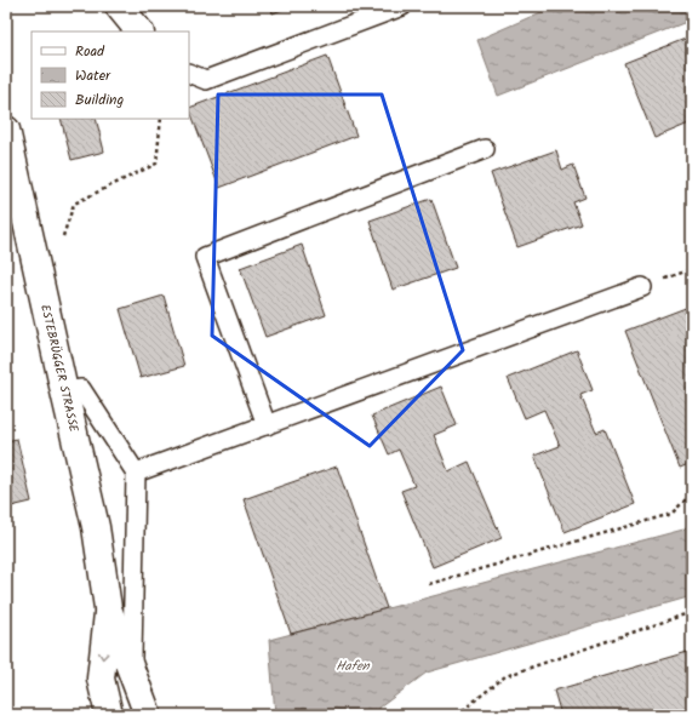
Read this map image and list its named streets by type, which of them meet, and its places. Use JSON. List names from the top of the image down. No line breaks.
{"streets":{"street":["ESTEBRÜGGER STRASSE"]},"water":["Hafen"],"legend":["Road","Water","Building"]}
